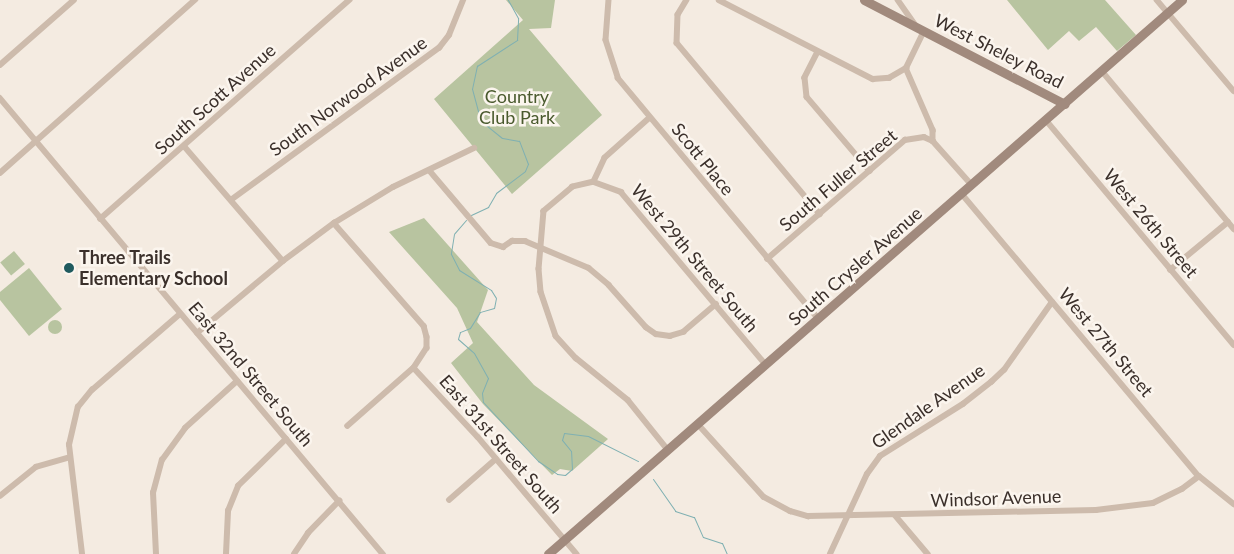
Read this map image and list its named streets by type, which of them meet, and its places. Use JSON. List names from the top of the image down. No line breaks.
{"streets":{"main road":["West Sheley Road","South Crysler Avenue"],"street":["South Norwood Avenue","South Scott Avenue","Scott Place","South Fuller Street","West 26th Street","West 29th Street South","West 27th Street","East 32nd Street South","Glendale Avenue","East 31st Street South","Windsor Avenue"]},"crossings":[["West Sheley Road","South Crysler Avenue"],["South Scott Avenue","East 32nd Street South"],["Scott Place","South Fuller Street"],["Scott Place","South Crysler Avenue"],["West 26th Street","South Crysler Avenue"],["West 29th Street South","South Crysler Avenue"],["South Crysler Avenue","West 27th Street"],["South Crysler Avenue","East 31st Street South"],["South Crysler Avenue","Windsor Avenue"],["West 27th Street","Glendale Avenue"],["West 27th Street","Windsor Avenue"],["Glendale Avenue","Windsor Avenue"]],"parks":["Country Club Park"],"places":["Three Trails Elementary School"]}
